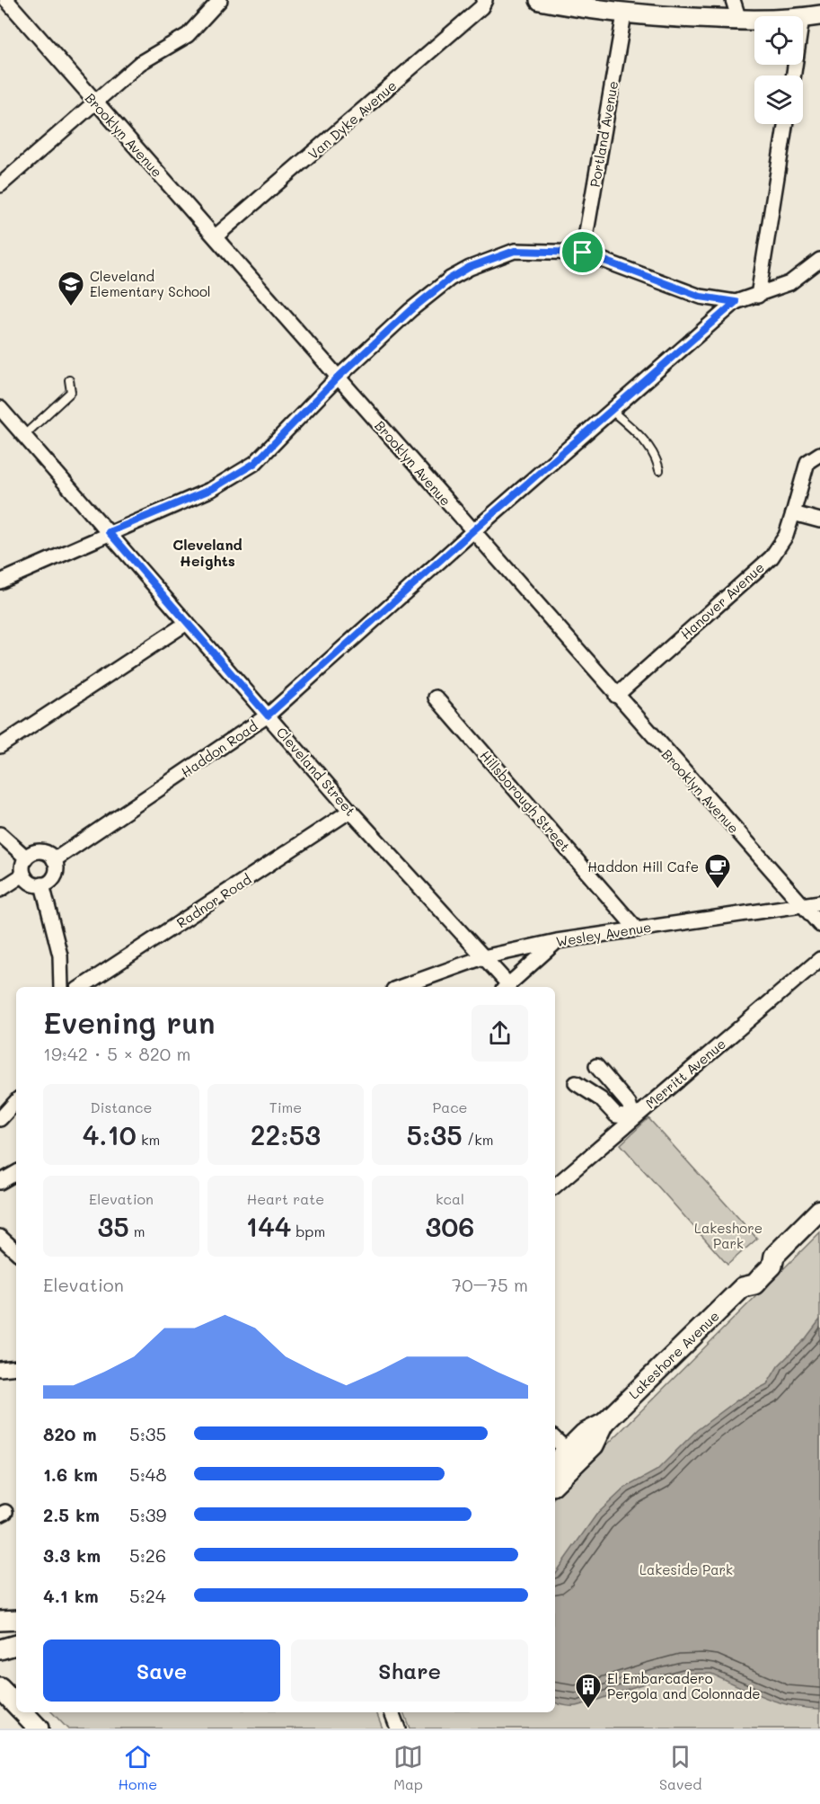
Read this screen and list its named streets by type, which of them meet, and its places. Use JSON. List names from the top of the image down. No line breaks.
{"streets":{"main road":["Lakeshore Avenue"],"street":["Van Dyke Avenue","Portland Avenue","Brooklyn Avenue","Hanover Avenue","Haddon Road","Cleveland Street","Hillsborough Street","Radnor Road","Wesley Avenue","Merritt Avenue"]},"crossings":[["Van Dyke Avenue","Brooklyn Avenue"],["Brooklyn Avenue","Hanover Avenue"],["Brooklyn Avenue","Haddon Road"],["Brooklyn Avenue","Wesley Avenue"],["Haddon Road","Cleveland Street"],["Cleveland Street","Radnor Road"],["Cleveland Street","Wesley Avenue"],["Hillsborough Street","Wesley Avenue"]],"districts":["Cleveland Heights"],"parks":["Lakeshore Park","Lakeside Park"],"places":{"school or university":["Cleveland Elementary School"],"cafe":["Haddon Hill Cafe"],"building":["El Embarcadero Pergola and Colonnade"]},"page":{"heading":["Evening run","19:42 · 5 × 820 m"],"stats":[["Distance","4.10 km"],["Time","22:53"],["Pace","5:35 /km"],["Elevation","35 m"],["Heart rate","144 bpm"],["kcal","306"]],"chart":["Elevation","70–75 m"],"list":[{"name":"820 m","note":"5:35"},{"name":"1.6 km","note":"5:48"},{"name":"2.5 km","note":"5:39"},{"name":"3.3 km","note":"5:26"},{"name":"4.1 km","note":"5:24"}],"buttons":["Save","Share"],"tabs":["Home","Map","Saved"]}}
